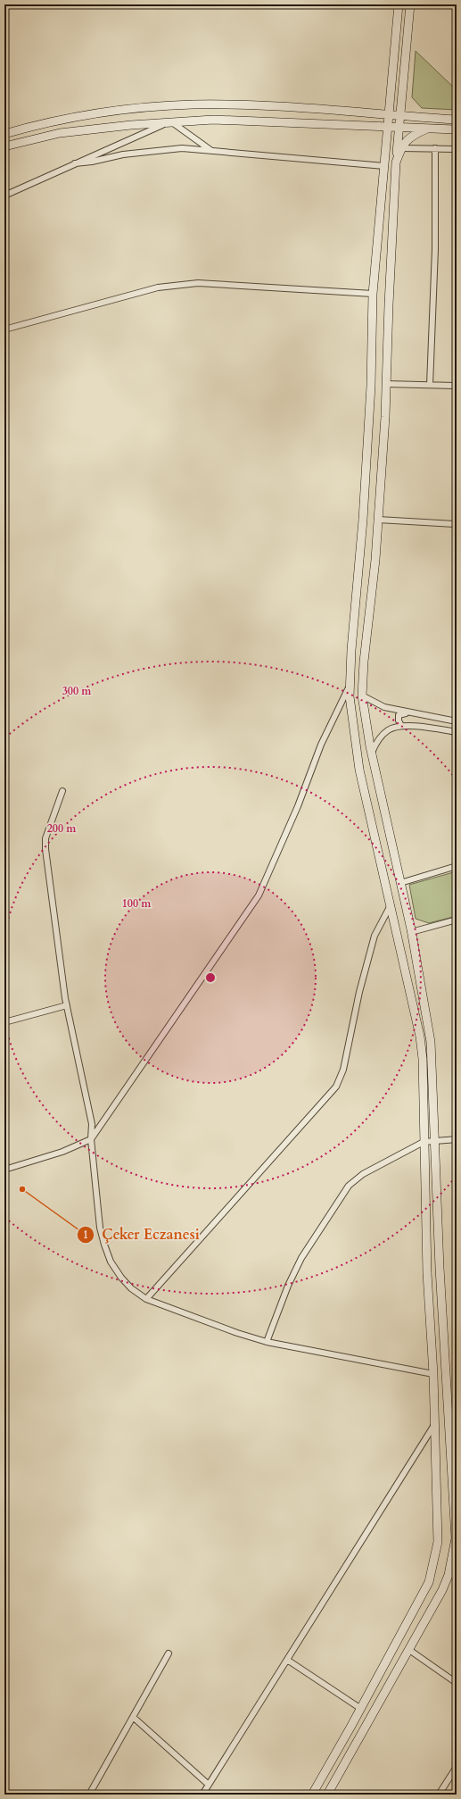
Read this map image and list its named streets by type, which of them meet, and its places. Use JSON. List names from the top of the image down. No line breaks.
{"places":["Çeker Eczanesi"],"rings":["300 m","200 m","100 m"]}
